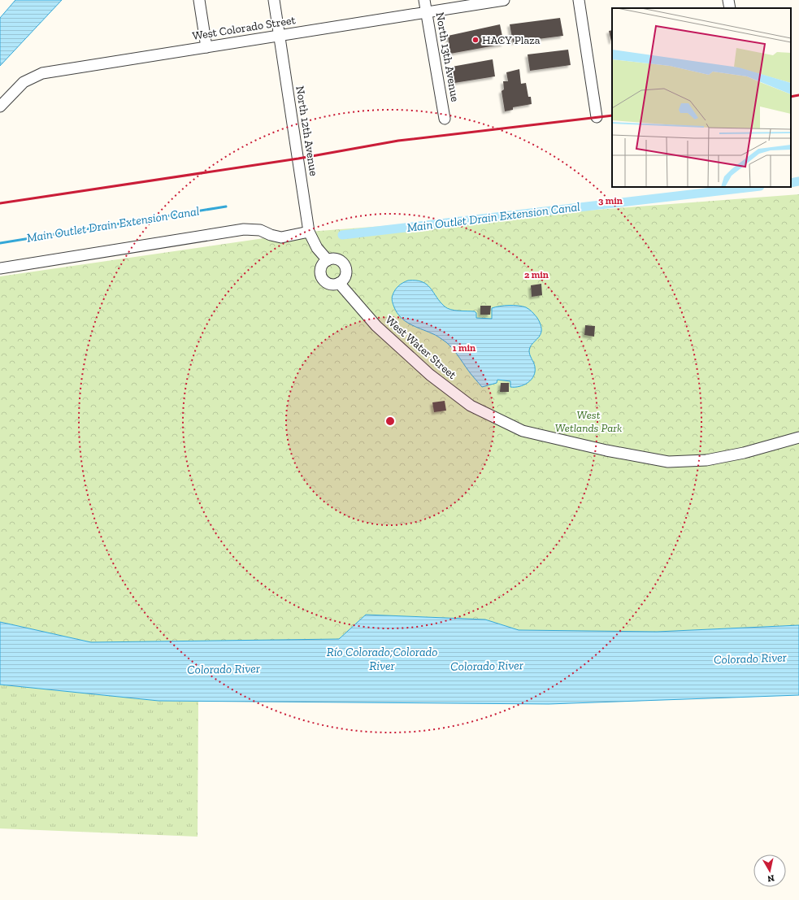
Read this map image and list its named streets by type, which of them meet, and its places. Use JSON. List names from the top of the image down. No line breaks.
{"streets":{"street":["West Colorado Street","North 13th Avenue","North 12th Avenue","West Water Street"]},"crossings":[["West Colorado Street","North 13th Avenue"],["West Colorado Street","North 12th Avenue"],["North 12th Avenue","West Water Street"]],"water":["Main Outlet Drain Extension Canal","Río Colorado;Colorado River","Colorado River"],"parks":["West Wetlands Park"],"places":["HACY Plaza"],"north":"bottom","rings":["3 min","2 min","1 min"]}
